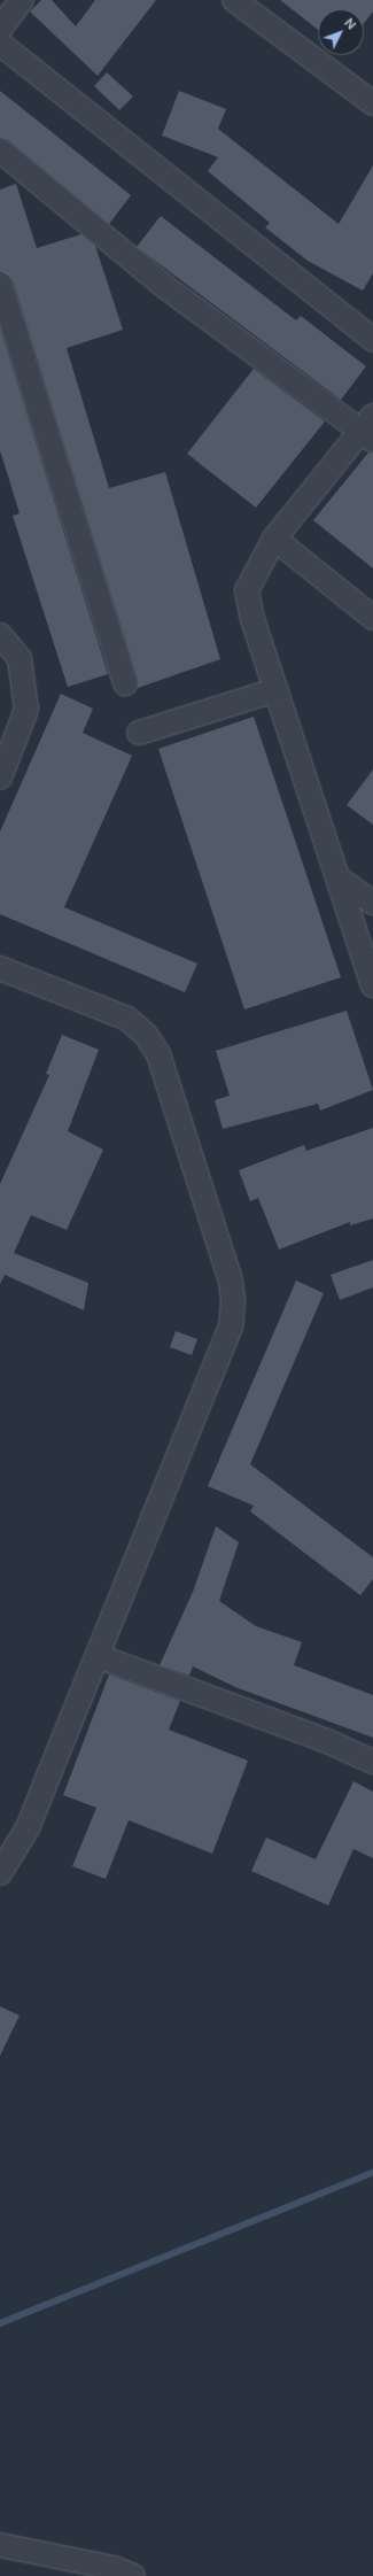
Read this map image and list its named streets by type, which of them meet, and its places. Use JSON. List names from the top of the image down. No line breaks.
{"north":"top right"}
